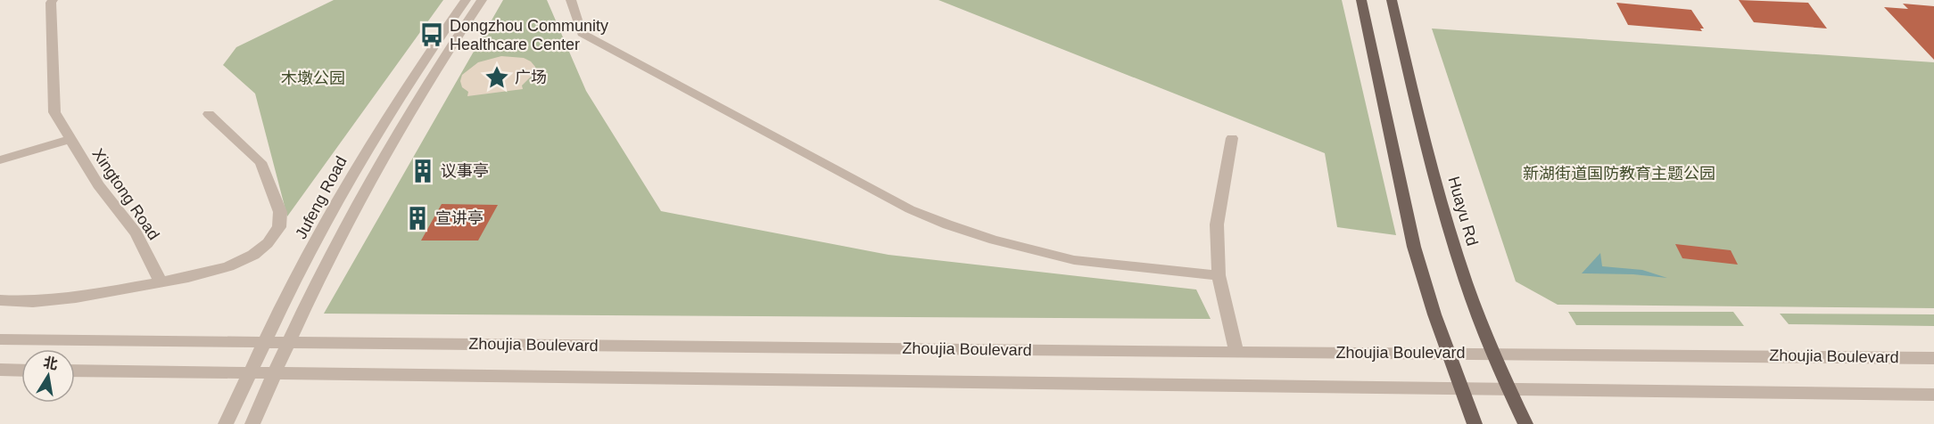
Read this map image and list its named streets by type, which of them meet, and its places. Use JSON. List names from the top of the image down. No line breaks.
{"streets":{"main road":["Huayu Rd"],"street":["Xingtong Road","Jufeng Road","Zhoujia Boulevard"]},"crossings":[["Jufeng Road","Zhoujia Boulevard"],["Huayu Rd","Zhoujia Boulevard"]],"parks":["木墩公园","新湖街道国防教育主题公园"],"places":{"bus stop":["Dongzhou Community Healthcare Center"],"place":["广场"],"building":["议事亭","宣讲亭"]},"north":"top"}
